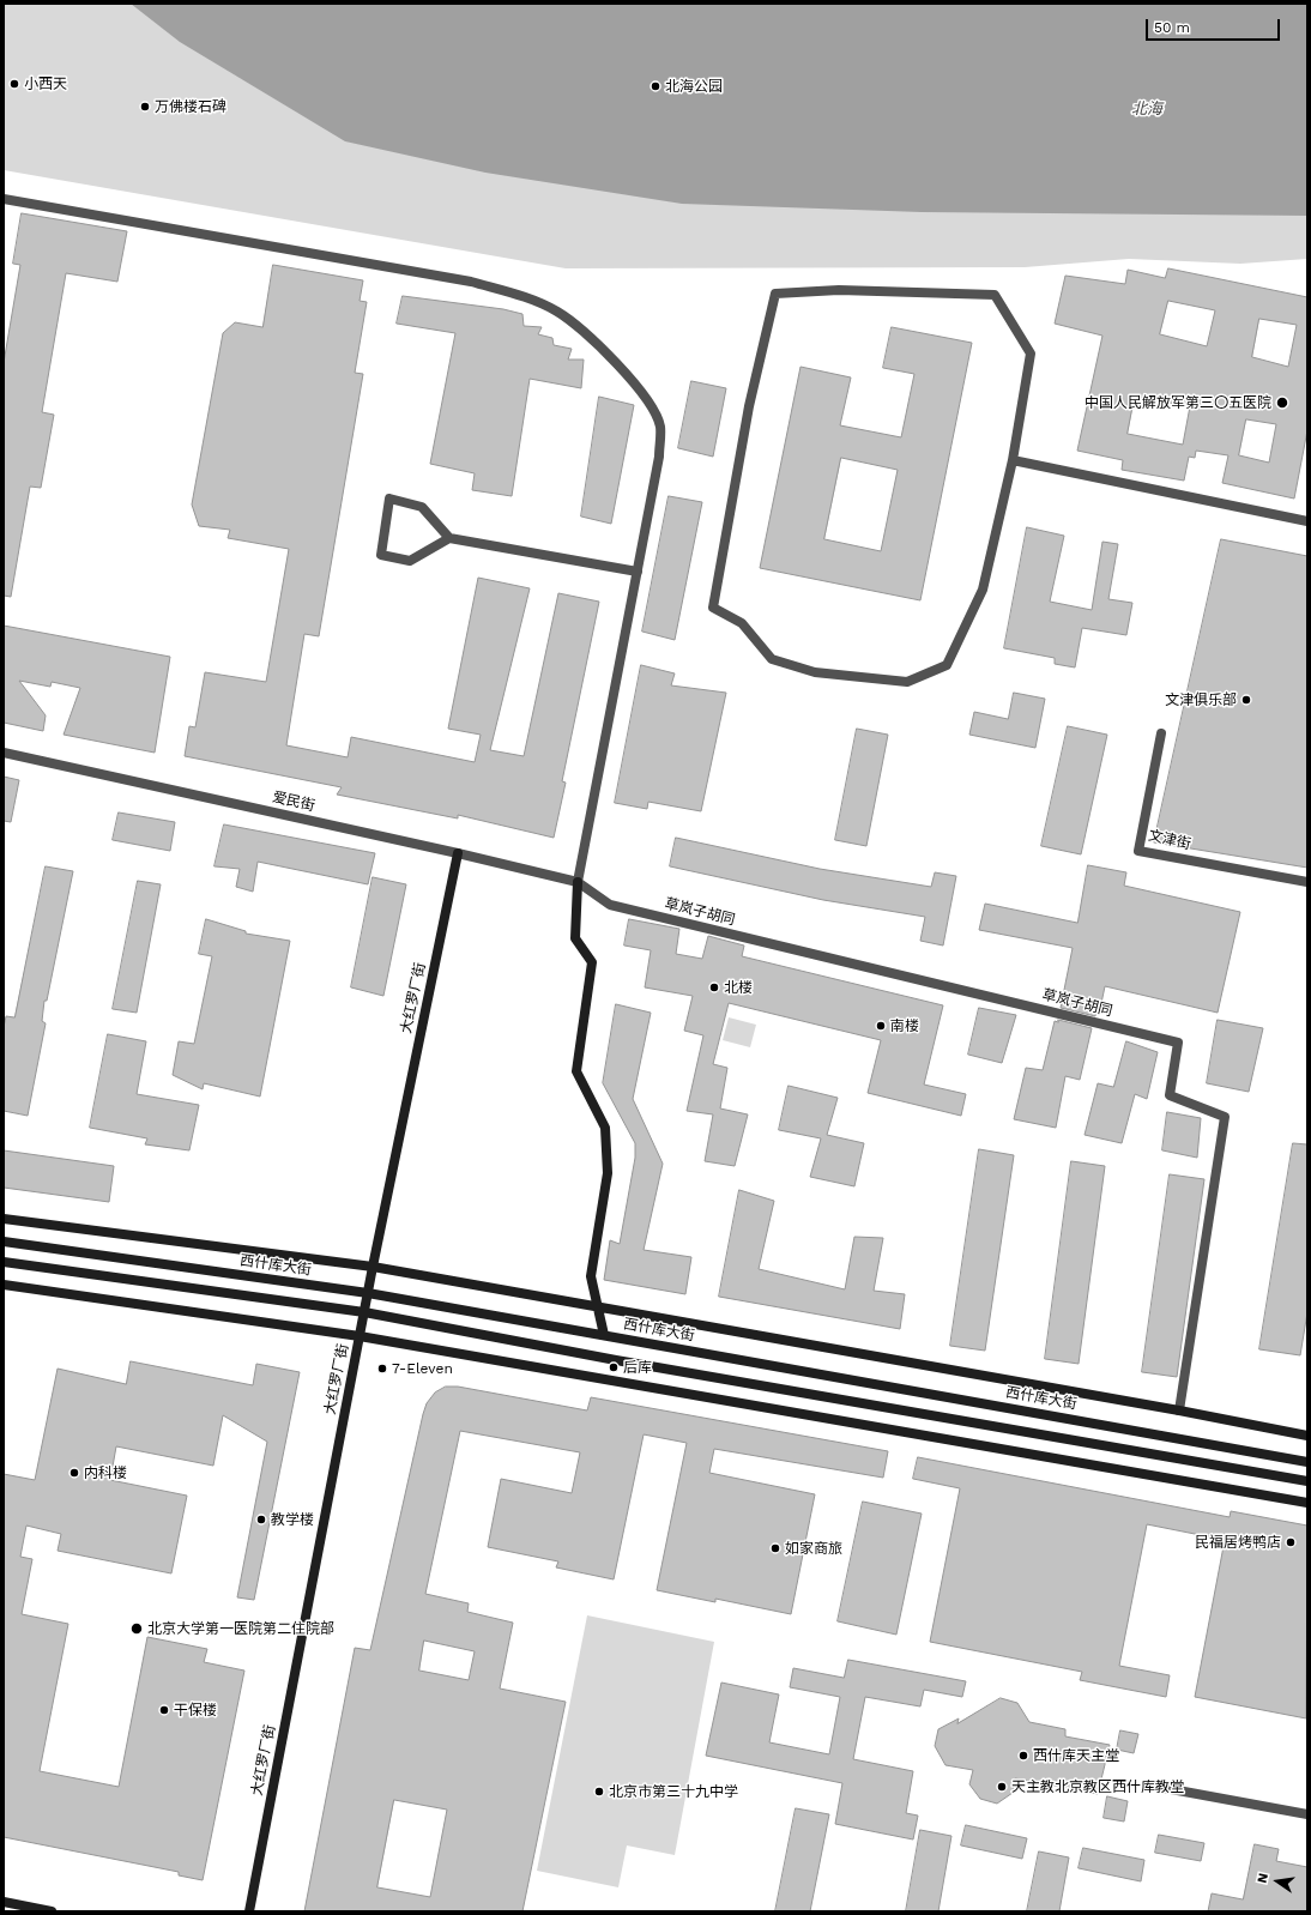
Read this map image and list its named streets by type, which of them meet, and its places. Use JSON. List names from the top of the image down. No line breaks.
{"streets":{"street":["爱民街","文津街","草岚子胡同","大红罗厂街","西什库大街"]},"crossings":[["爱民街","草岚子胡同"],["爱民街","大红罗厂街"],["草岚子胡同","西什库大街"],["大红罗厂街","西什库大街"]],"water":["北海"],"places":["小西天","北海公园","万佛楼石碑","中国人民解放军第三〇五医院","文津俱乐部","北楼","南楼","后库","7-Eleven","内科楼","教学楼","民福居烤鸭店","如家商旅","北京大学第一医院第二住院部","干保楼","西什库天主堂","天主教北京教区西什库教堂","北京市第三十九中学"],"scale_bar":"50 m","north":"left"}
